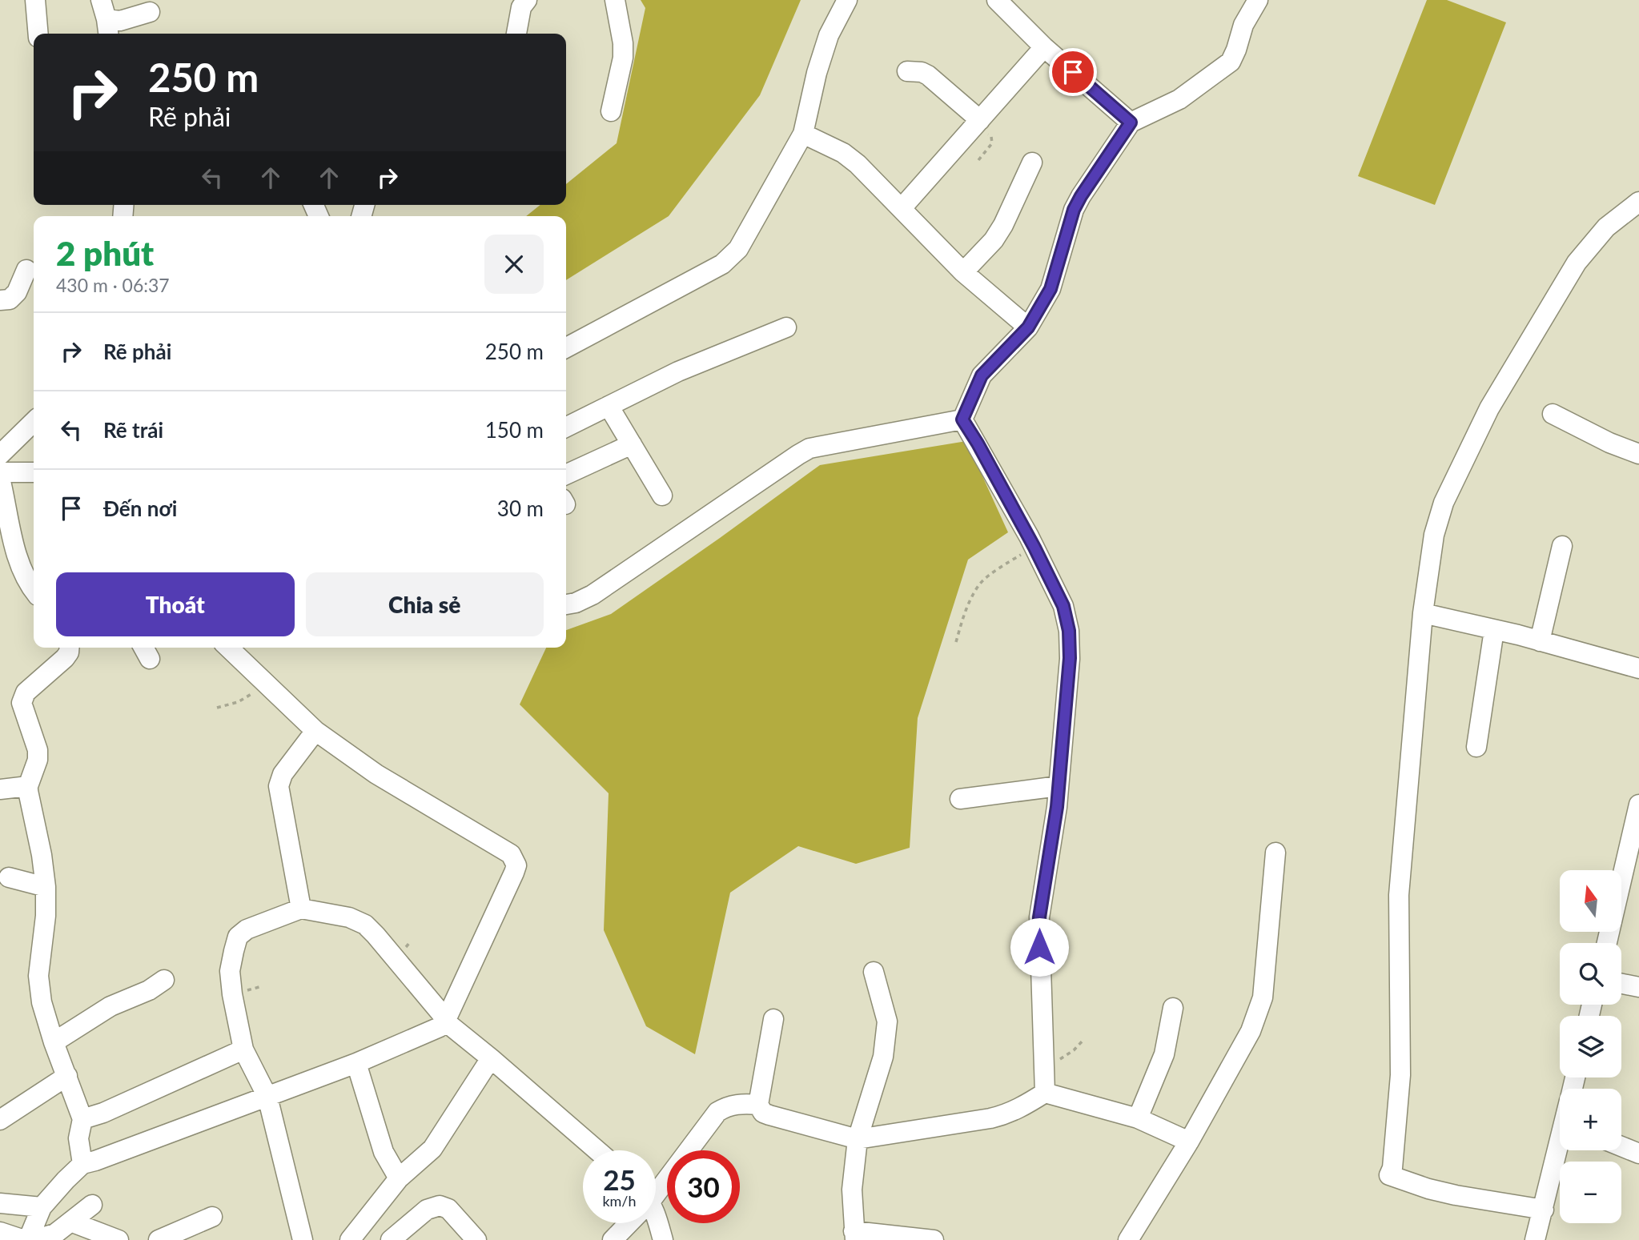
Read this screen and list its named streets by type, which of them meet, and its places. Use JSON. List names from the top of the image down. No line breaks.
{"north":"top","page":{"turn":["250 m","Rẽ phải"],"heading":["2 phút","430 m · 06:37"],"list":[{"name":"Rẽ phải","value":"250 m"},{"name":"Rẽ trái","value":"150 m"},{"name":"Đến nơi","value":"30 m"}],"buttons":["Thoát","Chia sẻ"],"map_buttons":["+","−"],"speed":"25 km/h","limit":"30"}}
